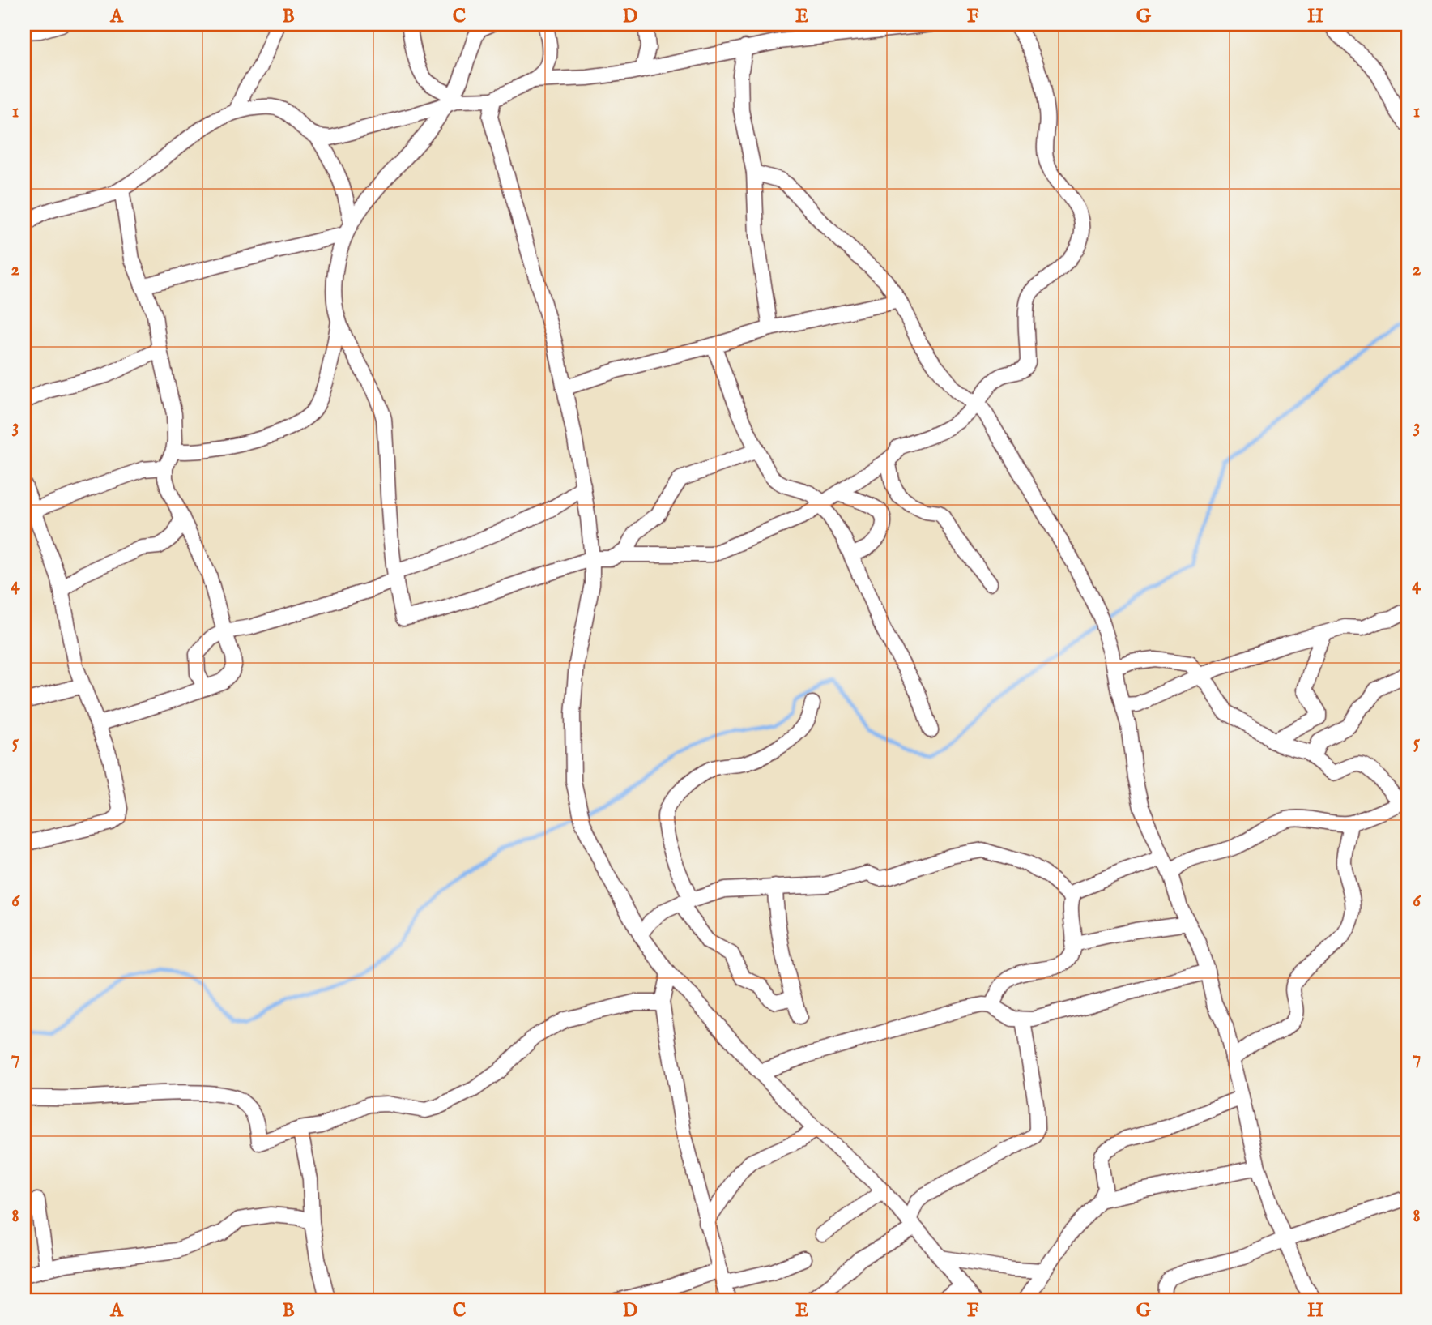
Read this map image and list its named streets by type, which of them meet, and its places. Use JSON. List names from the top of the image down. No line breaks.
{"grid":{"columns":["A","B","C","D","E","F","G","H"],"rows":["1","2","3","4","5","6","7","8"]}}
